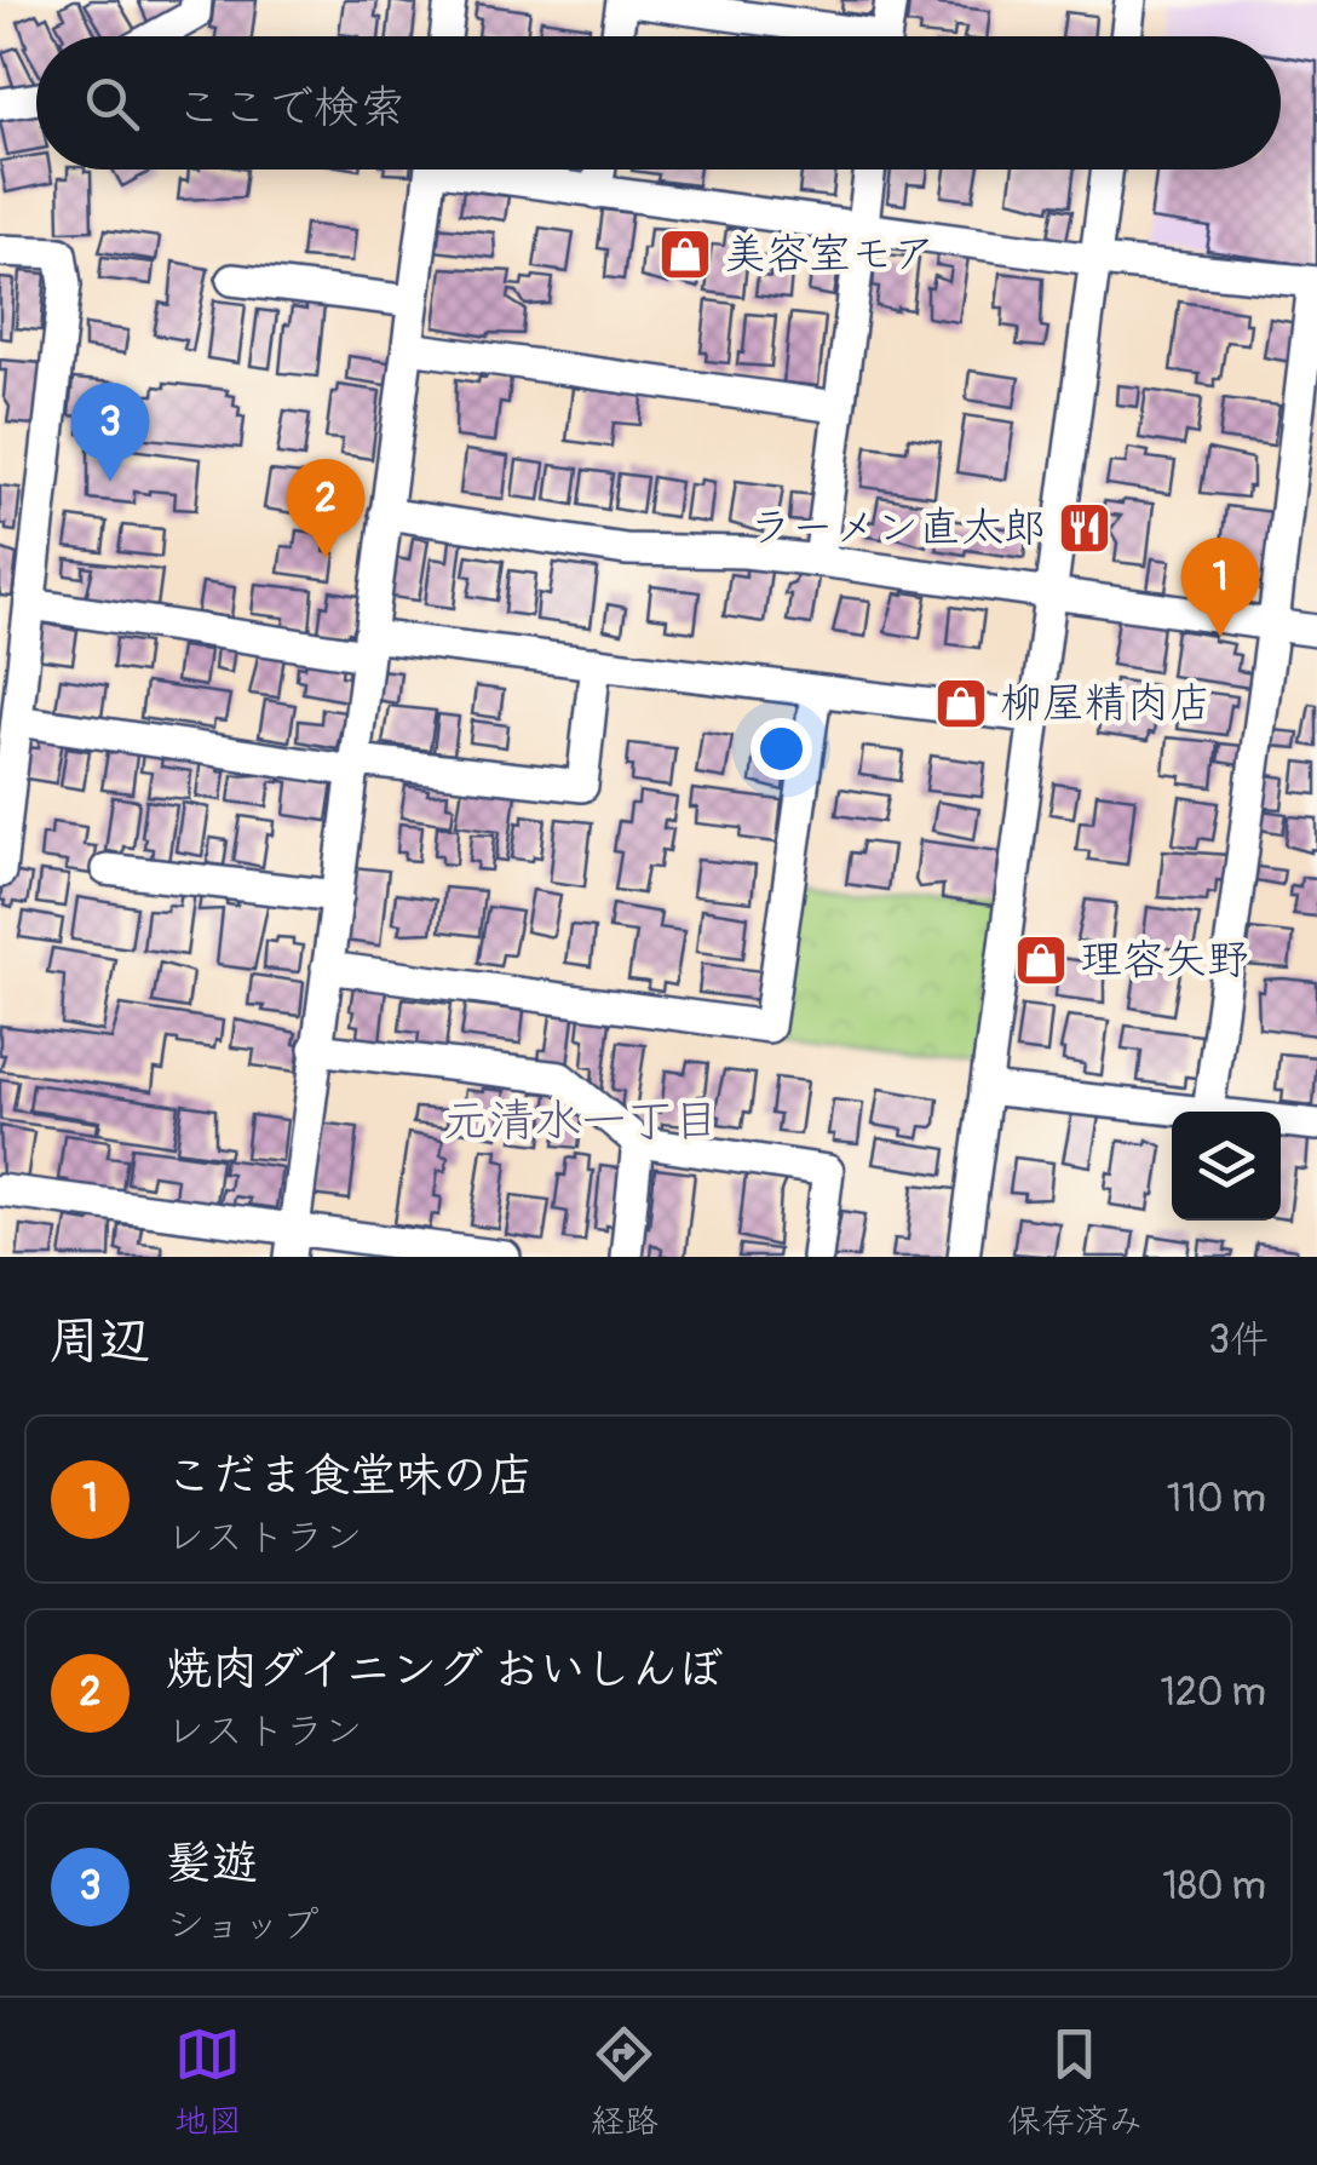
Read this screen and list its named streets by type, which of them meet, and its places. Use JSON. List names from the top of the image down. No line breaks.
{"districts":["元清水一丁目"],"places":{"shop":["美容室モア","柳屋精肉店","理容矢野"],"restaurant":["ラーメン直太郎"]},"page":{"search":"ここで検索","pins":["3","2","1"],"heading":["周辺","3件"],"list":[{"mark":"1","name":"こだま食堂味の店","note":"レストラン","value":"110 m"},{"mark":"2","name":"焼肉ダイニング おいしんぼ","note":"レストラン","value":"120 m"},{"mark":"3","name":"髪遊","note":"ショップ","value":"180 m"}],"nav":["地図","経路","保存済み"]}}
